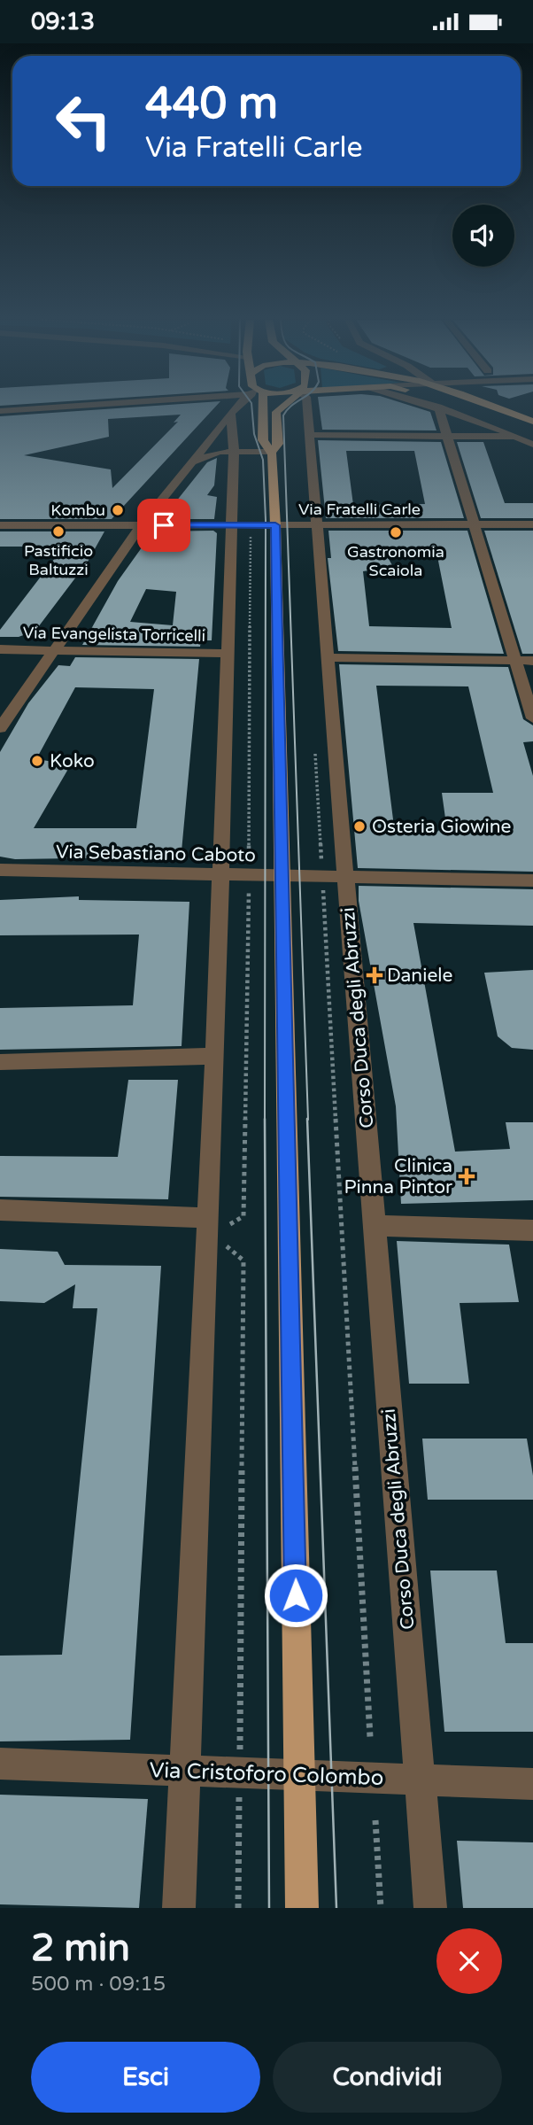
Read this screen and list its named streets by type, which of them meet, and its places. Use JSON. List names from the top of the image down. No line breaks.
{"streets":{"street":["Via Fratelli Carle","Via Evangelista Torricelli","Via Sebastiano Caboto","Corso Duca degli Abruzzi","Via Cristoforo Colombo"]},"crossings":[["Via Fratelli Carle","Corso Duca degli Abruzzi"],["Via Sebastiano Caboto","Corso Duca degli Abruzzi"],["Corso Duca degli Abruzzi","Via Cristoforo Colombo"]],"places":{"other":["Kombu","Pastificio Baltuzzi","Gastronomia Scaiola","Koko","Osteria Giowine"],"health":["Daniele","Clinica Pinna Pintor"]},"page":{"status":"09:13","turn":["440 m","Via Fratelli Carle"],"heading":["2 min","500 m · 09:15"],"buttons":["Esci","Condividi"]}}
